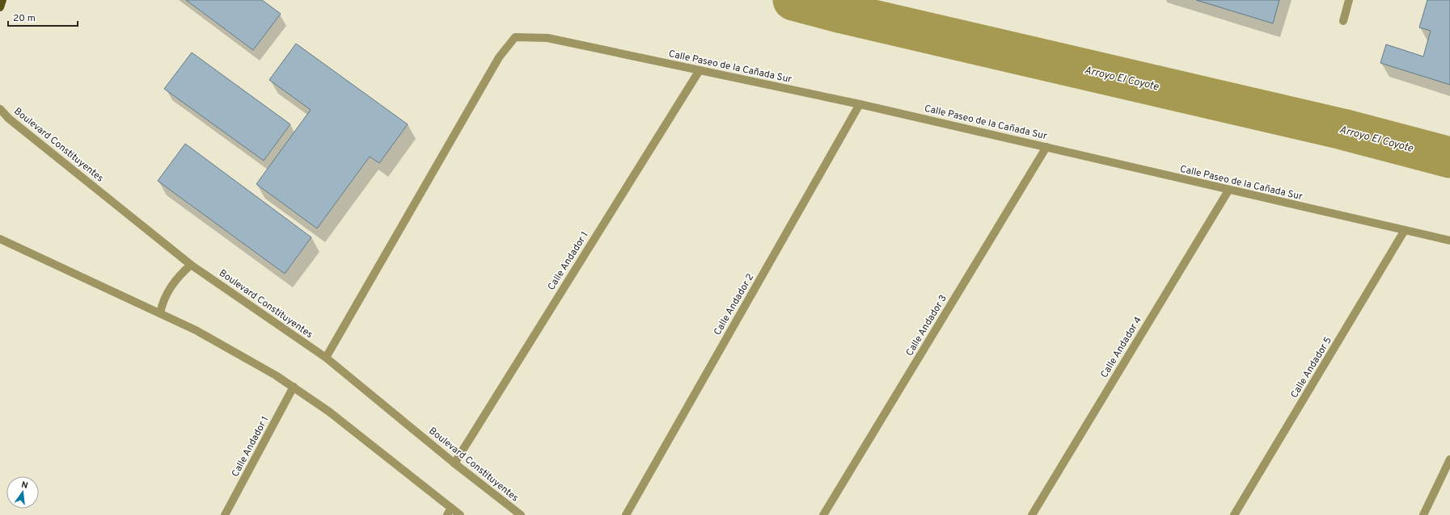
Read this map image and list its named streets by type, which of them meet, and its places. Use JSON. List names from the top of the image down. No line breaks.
{"streets":{"street":["Calle Paseo de la Cañada Sur","Boulevard Constituyentes","Calle Andador 1","Calle Andador 2","Calle Andador 3","Calle Andador 4","Calle Andador 5"]},"crossings":[["Calle Paseo de la Cañada Sur","Boulevard Constituyentes"],["Calle Paseo de la Cañada Sur","Calle Andador 1"],["Calle Paseo de la Cañada Sur","Calle Andador 2"],["Calle Paseo de la Cañada Sur","Calle Andador 3"],["Calle Paseo de la Cañada Sur","Calle Andador 4"],["Calle Paseo de la Cañada Sur","Calle Andador 5"],["Boulevard Constituyentes","Calle Andador 1"]],"water":["Arroyo El Coyote"],"scale_bar":"20 m","north":"top"}
